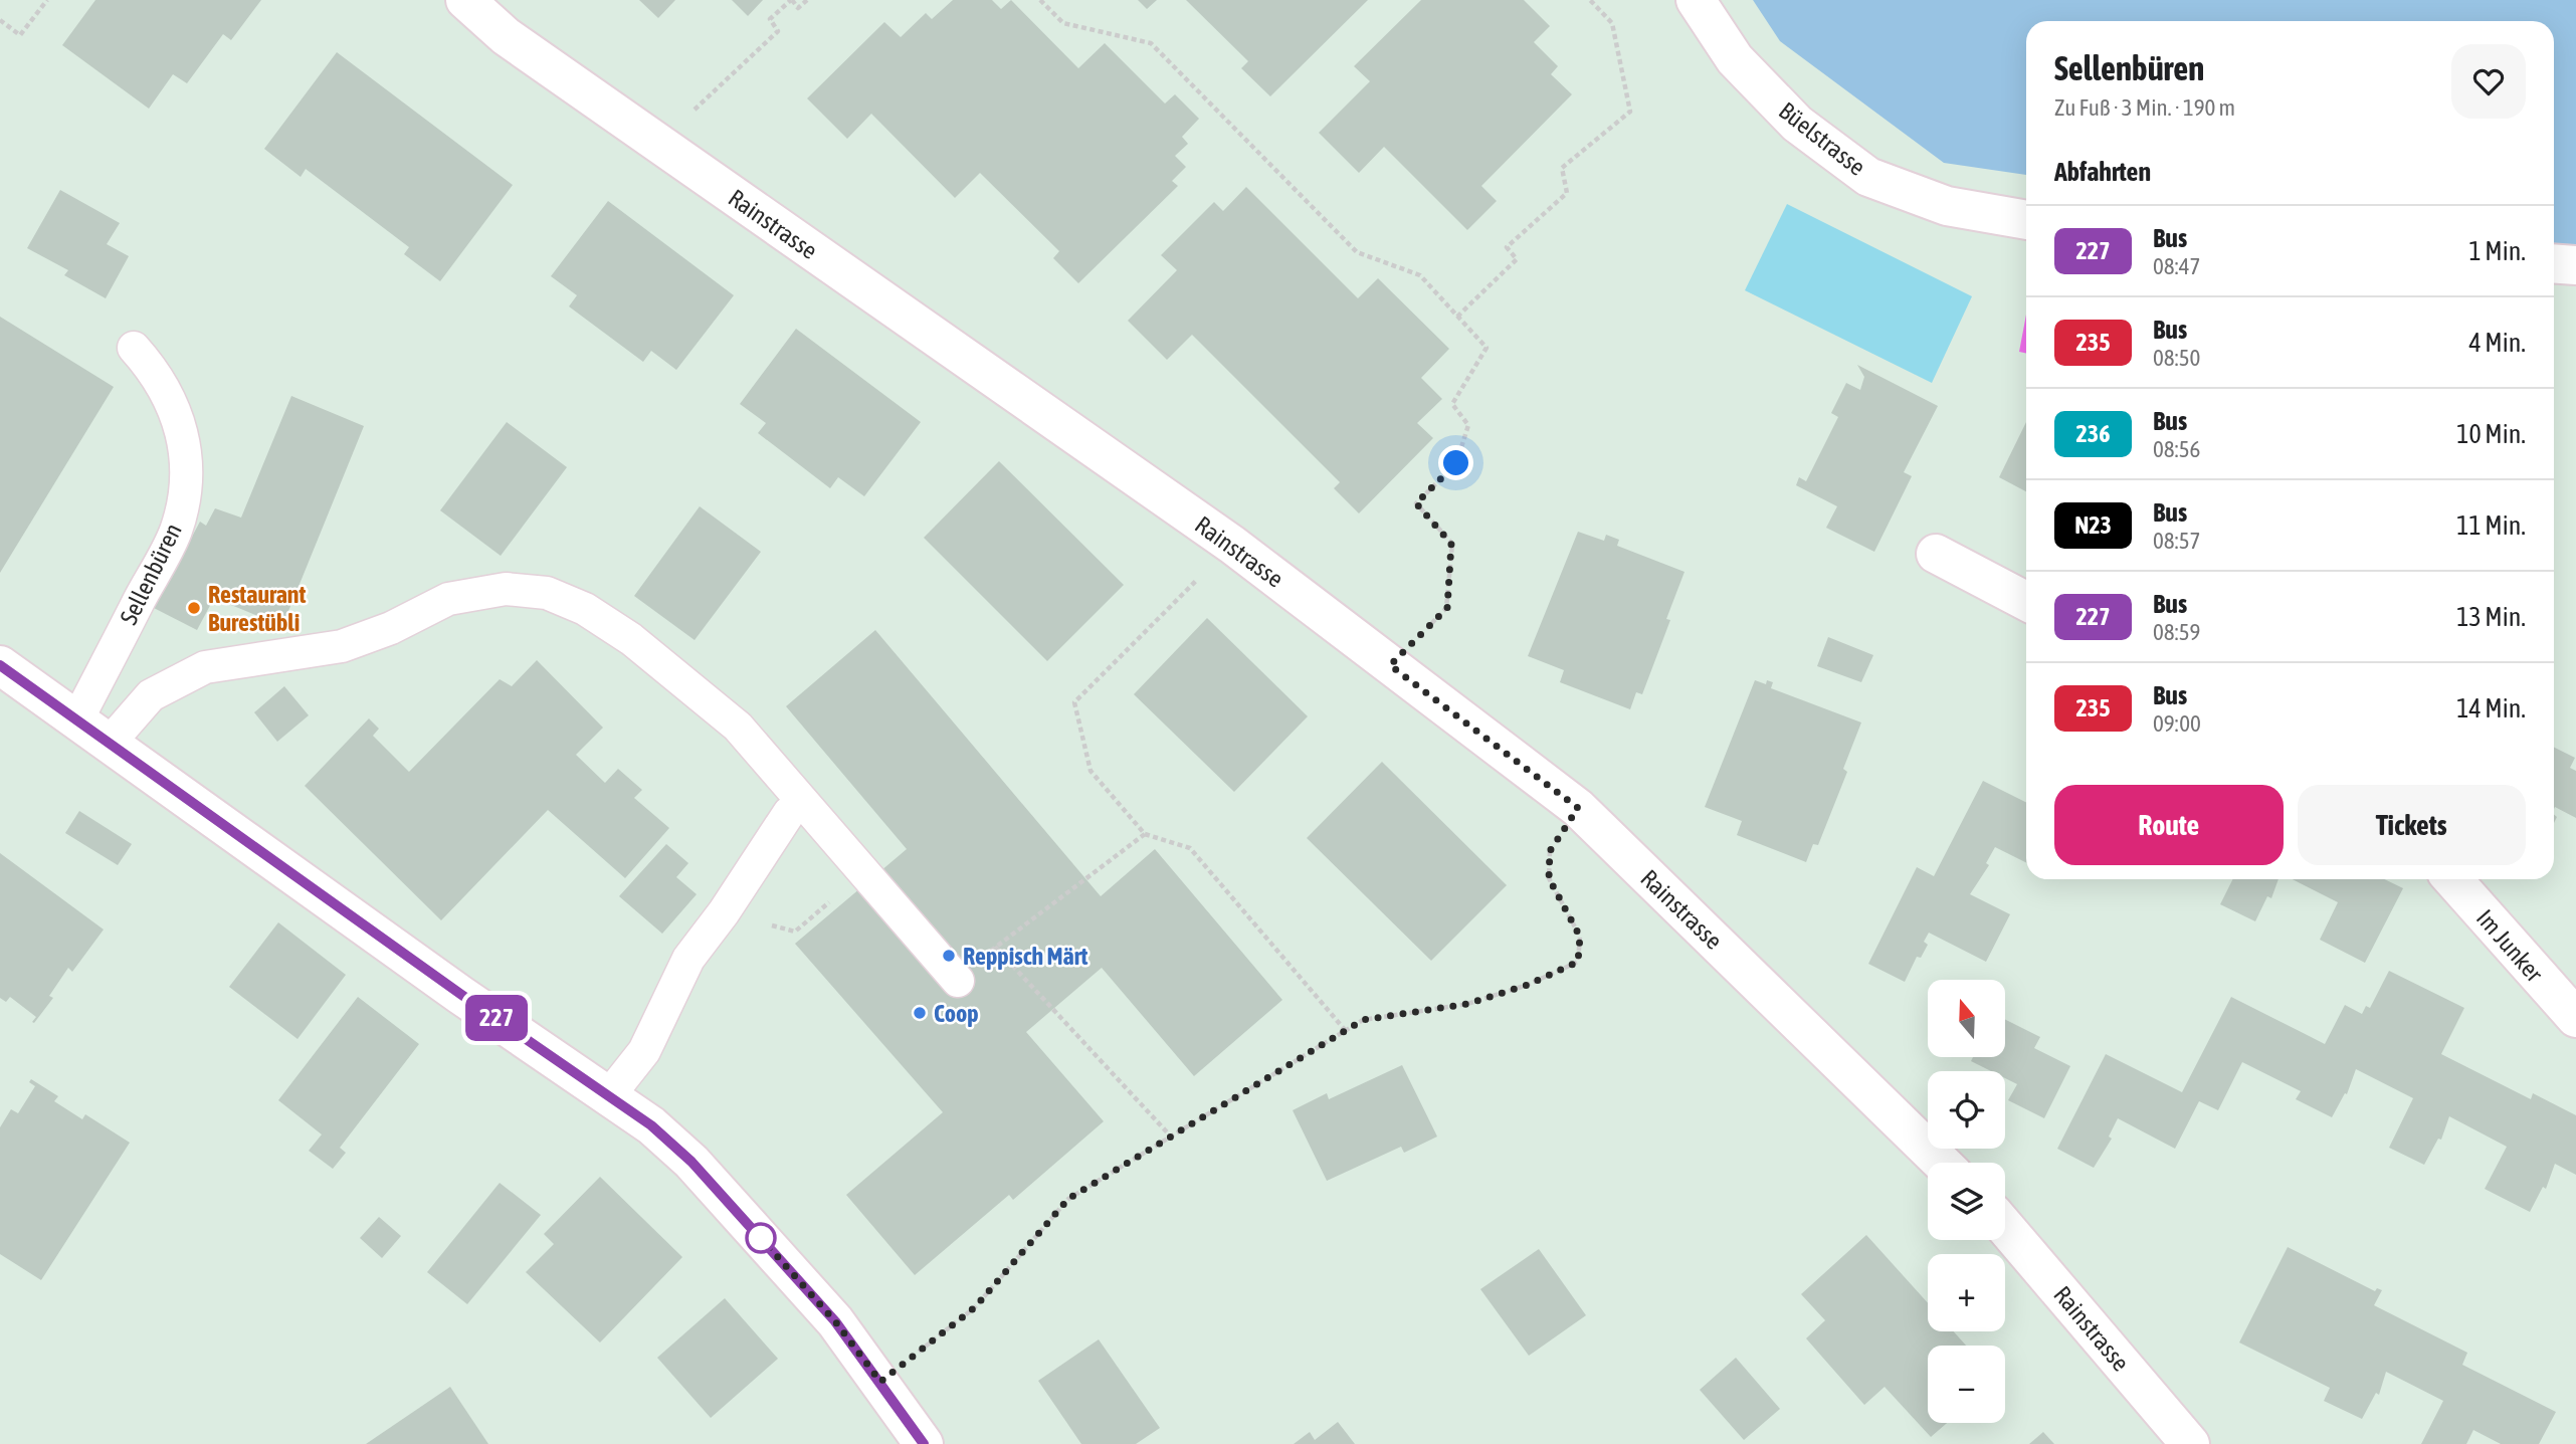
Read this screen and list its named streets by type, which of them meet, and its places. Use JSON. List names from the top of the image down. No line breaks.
{"streets":{"street":["Büelstrasse","Rainstrasse","Im Junker"],"lane":["Sellenbüren"]},"places":["Restaurant Burestübli","Reppisch Märt","Coop"],"lines":["bus line 227"],"north":"top","page":{"on_map":"227","heading":[["Sellenbüren","Zu Fuß · 3 Min. · 190 m"],"Abfahrten"],"list":[{"mark":"227","name":"Bus","note":"08:47","value":"1 Min."},{"mark":"235","name":"Bus","note":"08:50","value":"4 Min."},{"mark":"236","name":"Bus","note":"08:56","value":"10 Min."},{"mark":"N23","name":"Bus","note":"08:57","value":"11 Min."},{"mark":"227","name":"Bus","note":"08:59","value":"13 Min."},{"mark":"235","name":"Bus","note":"09:00","value":"14 Min."}],"buttons":["Route","Tickets"],"map_buttons":["+","−"]}}
